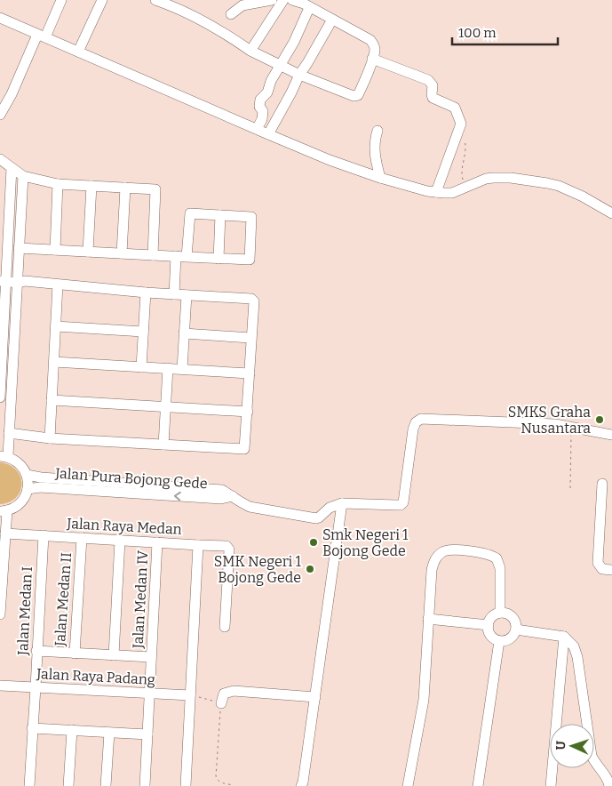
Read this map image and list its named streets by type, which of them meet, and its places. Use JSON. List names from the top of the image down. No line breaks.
{"streets":{"street":["Jalan Pura Bojong Gede","Jalan Raya Medan","Jalan Medan II","Jalan Medan IV","Jalan Medan I","Jalan Raya Padang"]},"crossings":[["Jalan Raya Medan","Jalan Medan II"],["Jalan Raya Medan","Jalan Medan IV"],["Jalan Raya Medan","Jalan Medan I"],["Jalan Raya Medan","Jalan Raya Padang"],["Jalan Medan II","Jalan Medan IV"],["Jalan Medan II","Jalan Medan I"],["Jalan Medan IV","Jalan Raya Padang"],["Jalan Medan I","Jalan Raya Padang"]],"places":["SMKS Graha Nusantara","Smk Negeri 1 Bojong Gede","SMK Negeri 1 Bojong Gede"],"scale_bar":"100 m","north":"left"}
